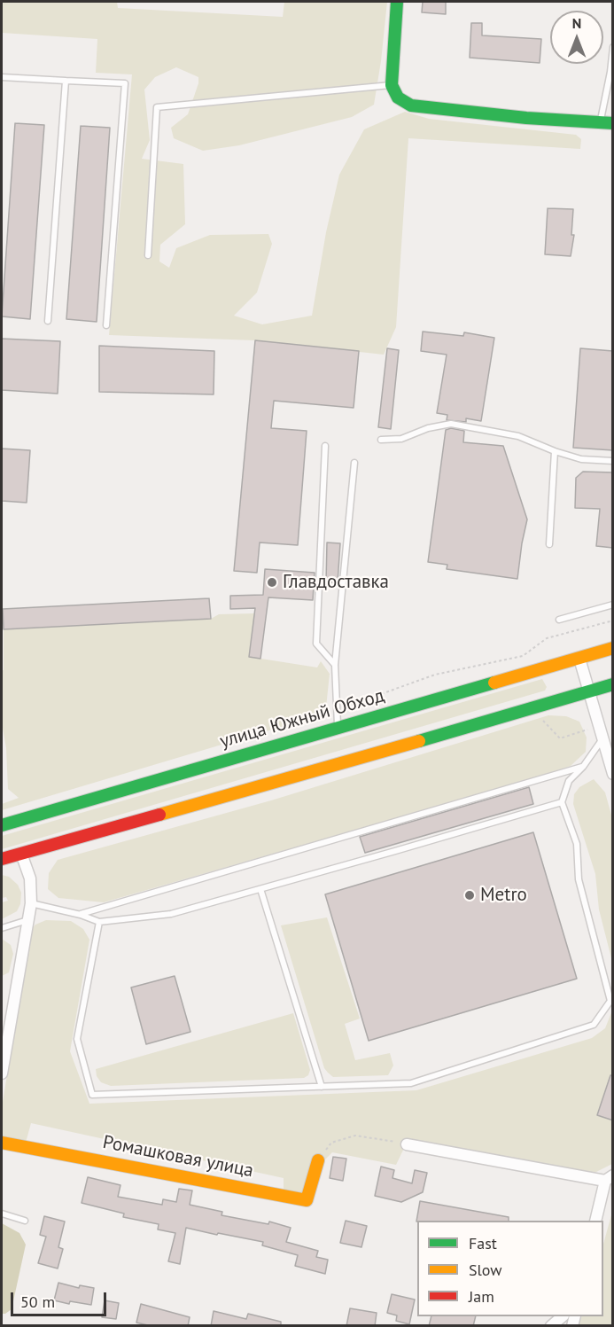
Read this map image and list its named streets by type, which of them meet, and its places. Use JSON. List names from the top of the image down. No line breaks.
{"streets":{"main road":["улица Южный Обход","Ромашковая улица"]},"places":["Главдоставка","Metro"],"legend":["Fast","Slow","Jam"],"scale_bar":"50 m","north":"top"}
